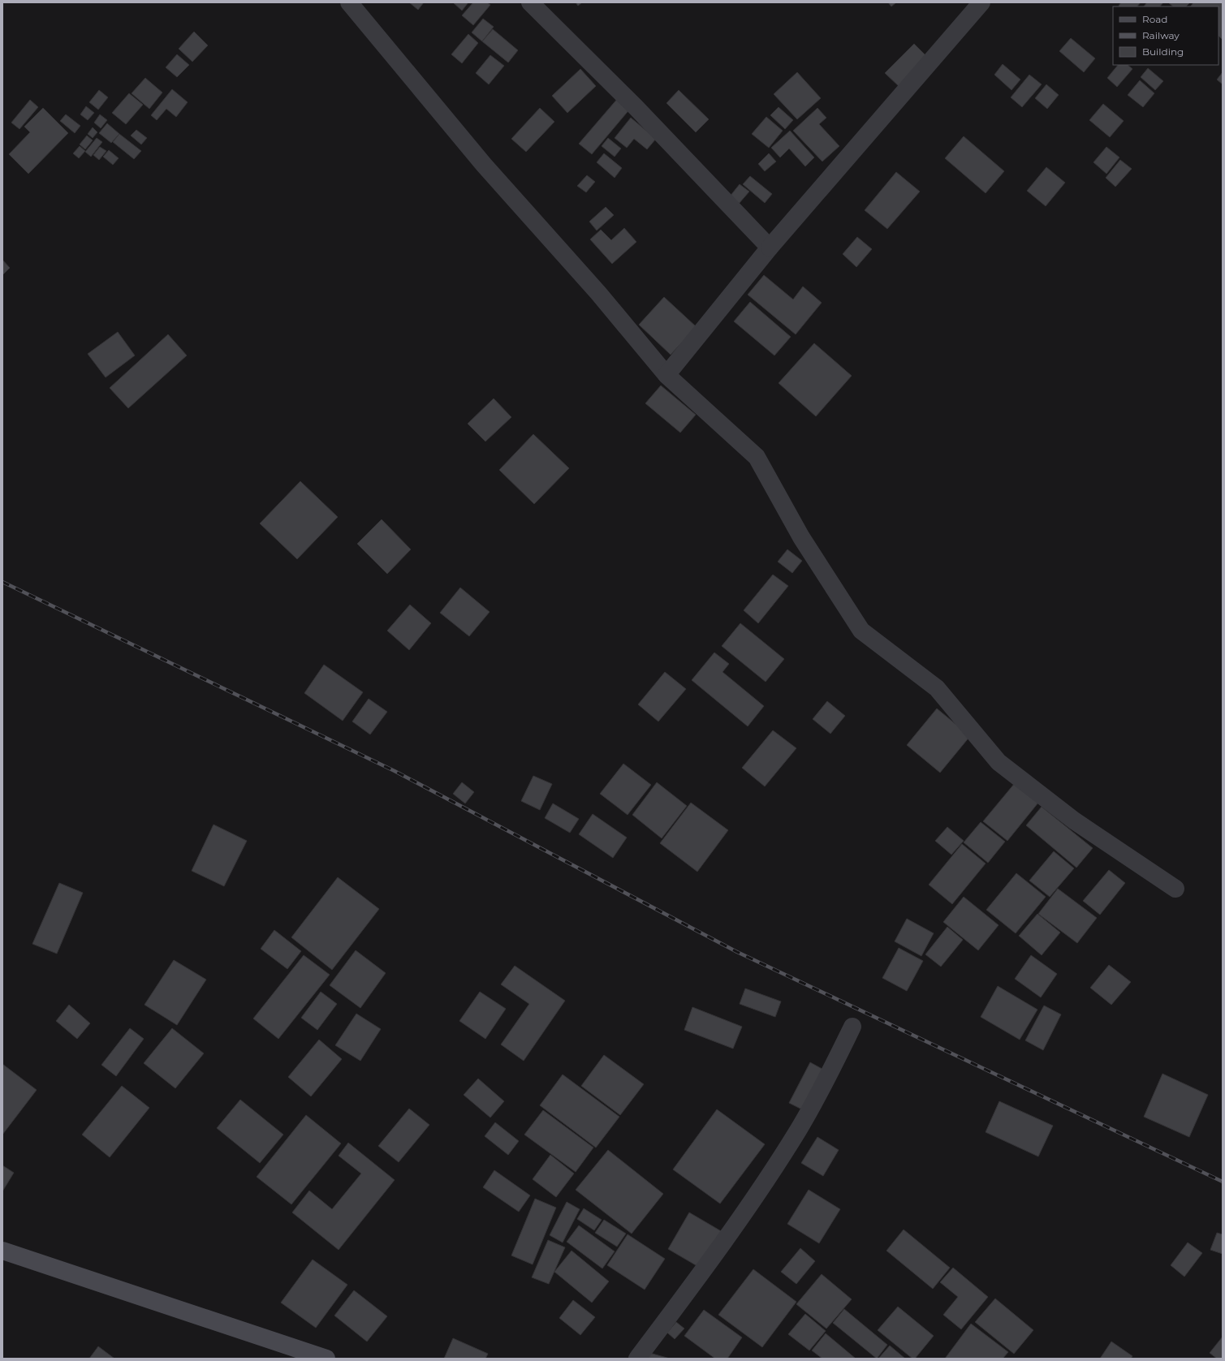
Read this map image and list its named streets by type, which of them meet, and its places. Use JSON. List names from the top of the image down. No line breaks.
{"legend":["Road","Railway","Building"]}
